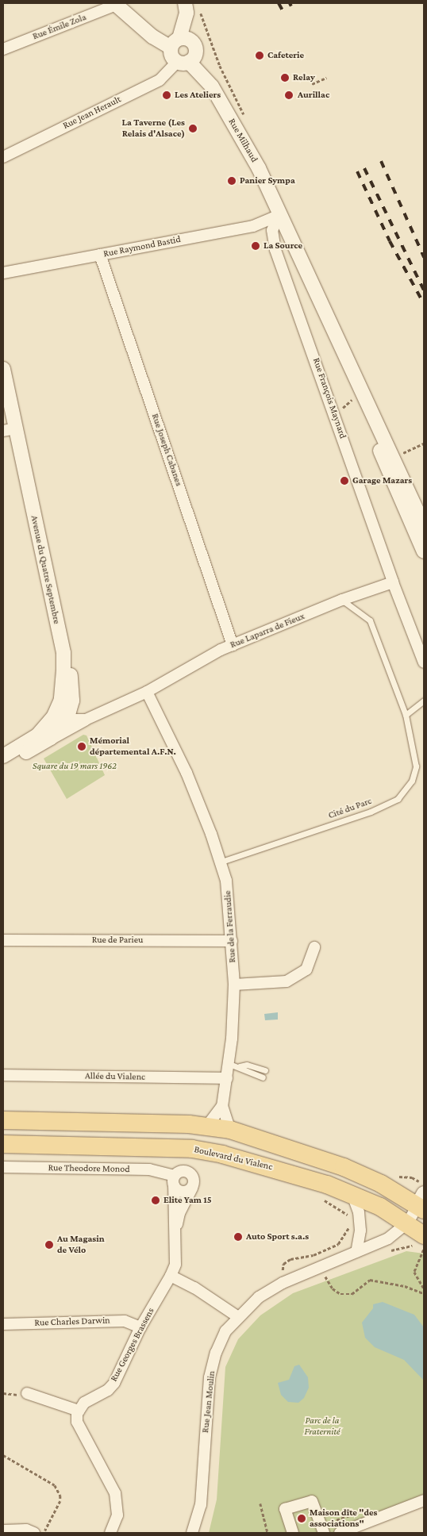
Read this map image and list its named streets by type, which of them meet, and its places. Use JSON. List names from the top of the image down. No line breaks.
{"streets":{"main road":["Boulevard du Vialenc"],"street":["Rue Émile Zola","Rue Jean Herault","Rue Milhaud","Rue Raymond Bastid","Rue François Maynard","Rue Joseph Cabanes","Avenue du Quatre Septembre","Rue Laparra de Fieux","Rue de la Ferraudie","Rue de Parieu","Allée du Vialenc","Rue Theodore Monod","Rue Charles Darwin","Rue Georges Brassens","Rue Jean Moulin"],"lane":["Cité du Parc"]},"crossings":[["Rue Jean Herault","Rue Milhaud"],["Rue Milhaud","Rue Raymond Bastid"],["Rue Milhaud","Rue François Maynard"],["Rue Raymond Bastid","Rue François Maynard"],["Rue Raymond Bastid","Rue Joseph Cabanes"],["Rue François Maynard","Rue Laparra de Fieux"],["Rue Joseph Cabanes","Rue Laparra de Fieux"],["Rue Laparra de Fieux","Cité du Parc"],["Rue Laparra de Fieux","Rue de la Ferraudie"],["Cité du Parc","Rue de la Ferraudie"],["Rue de la Ferraudie","Rue de Parieu"],["Rue de la Ferraudie","Allée du Vialenc"],["Boulevard du Vialenc","Rue Jean Moulin"],["Rue Theodore Monod","Rue Georges Brassens"],["Rue Charles Darwin","Rue Georges Brassens"]],"parks":["Square du 19 mars 1962","Parc de la Fraternité"],"places":["Cafeterie","Relay","Les Ateliers","Aurillac","La Taverne (Les Relais d'Alsace)","Panier Sympa","La Source","Garage Mazars","Mémorial départemental A.F.N.","Elite Yam 15","Auto Sport s.a.s","Au Magasin de Vélo","Maison dîte \"des associations\""]}
